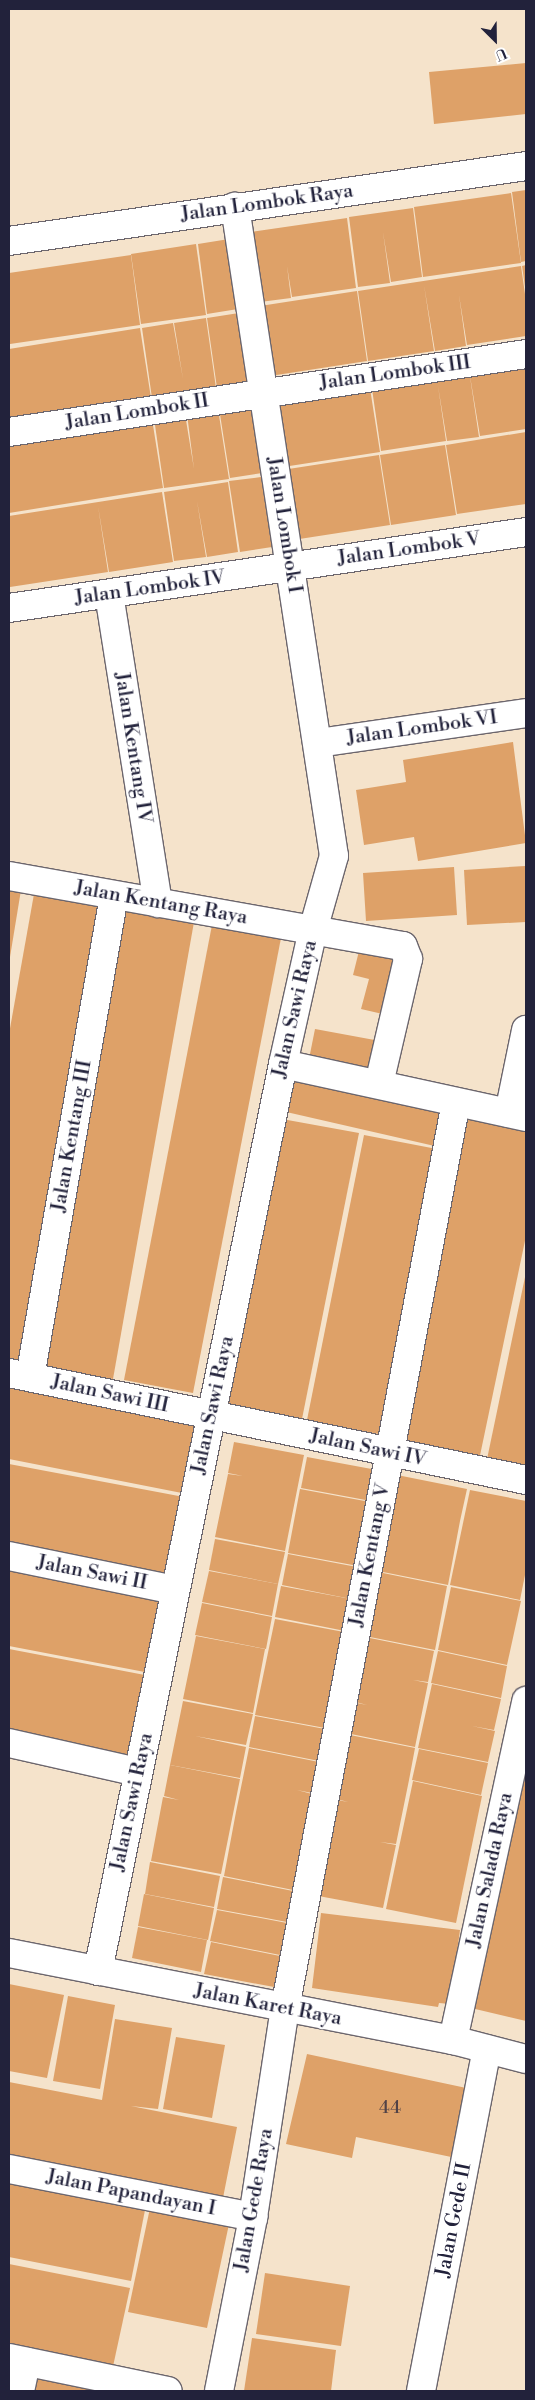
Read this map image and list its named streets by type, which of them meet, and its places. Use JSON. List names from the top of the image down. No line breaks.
{"streets":{"street":["Jalan Lombok Raya","Jalan Lombok III","Jalan Lombok II","Jalan Lombok I","Jalan Lombok V","Jalan Lombok IV","Jalan Lombok VI","Jalan Kentang IV","Jalan Kentang Raya","Jalan Sawi Raya","Jalan Kentang III","Jalan Sawi III","Jalan Sawi IV","Jalan Kentang V","Jalan Sawi II","Jalan Salada Raya","Jalan Karet Raya","Jalan Papandayan I","Jalan Gede Raya","Jalan Gede II"]},"crossings":[["Jalan Lombok Raya","Jalan Lombok I"],["Jalan Lombok III","Jalan Lombok II"],["Jalan Lombok III","Jalan Lombok I"],["Jalan Lombok II","Jalan Lombok I"],["Jalan Lombok I","Jalan Lombok V"],["Jalan Lombok I","Jalan Lombok IV"],["Jalan Lombok I","Jalan Lombok VI"],["Jalan Lombok I","Jalan Sawi Raya"],["Jalan Lombok V","Jalan Lombok IV"],["Jalan Lombok IV","Jalan Kentang IV"],["Jalan Kentang IV","Jalan Kentang Raya"],["Jalan Kentang Raya","Jalan Sawi Raya"],["Jalan Kentang Raya","Jalan Kentang III"],["Jalan Sawi Raya","Jalan Sawi III"],["Jalan Sawi Raya","Jalan Sawi IV"],["Jalan Sawi Raya","Jalan Sawi II"],["Jalan Sawi Raya","Jalan Karet Raya"],["Jalan Kentang III","Jalan Sawi III"],["Jalan Sawi III","Jalan Sawi IV"],["Jalan Sawi IV","Jalan Kentang V"],["Jalan Kentang V","Jalan Karet Raya"],["Jalan Kentang V","Jalan Gede Raya"],["Jalan Salada Raya","Jalan Karet Raya"],["Jalan Karet Raya","Jalan Gede Raya"],["Jalan Karet Raya","Jalan Gede II"],["Jalan Papandayan I","Jalan Gede Raya"]],"house_numbers":["44"],"north":"bottom right"}
